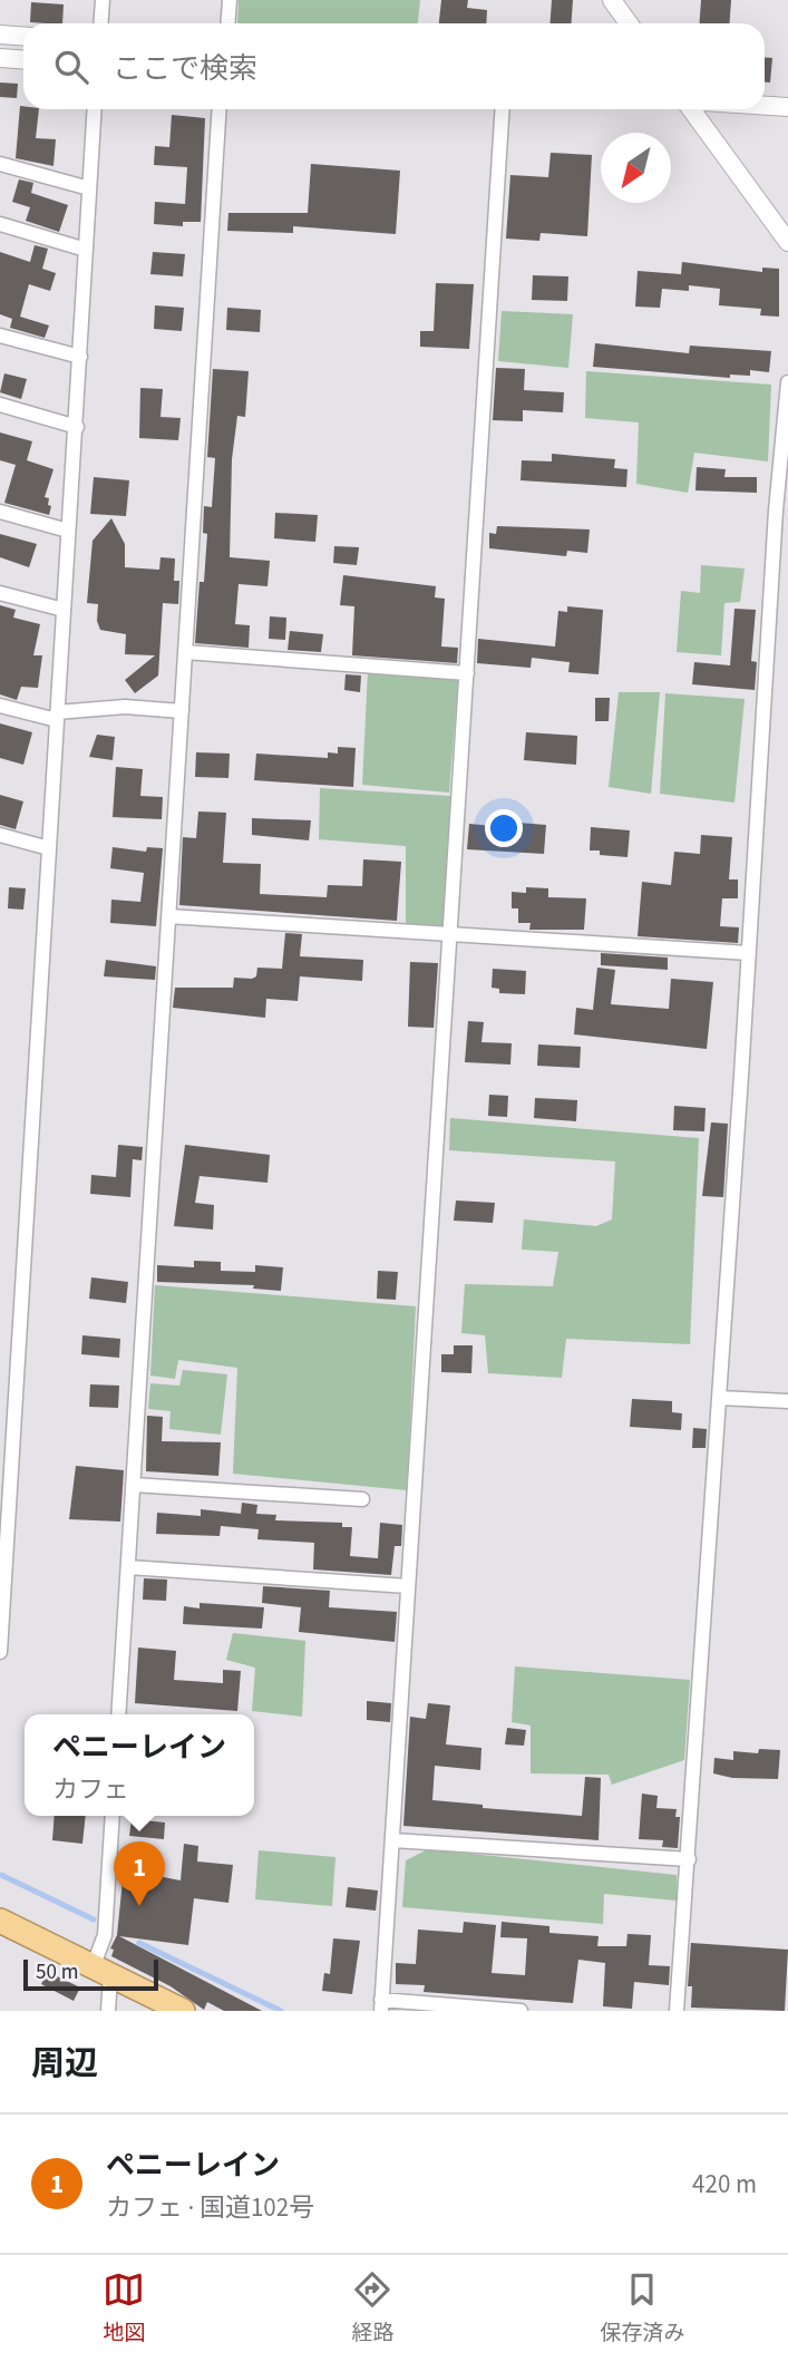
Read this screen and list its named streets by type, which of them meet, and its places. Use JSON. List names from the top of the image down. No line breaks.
{"scale_bar":"50 m","north":"bottom left","page":{"search":"ここで検索","popup":["ペニーレイン","カフェ"],"pins":"1","scale":"50 m","heading":"周辺","list":[{"mark":"1","name":"ペニーレイン","note":"カフェ · 国道102号","value":"420 m"}],"nav":["地図","経路","保存済み"]}}
